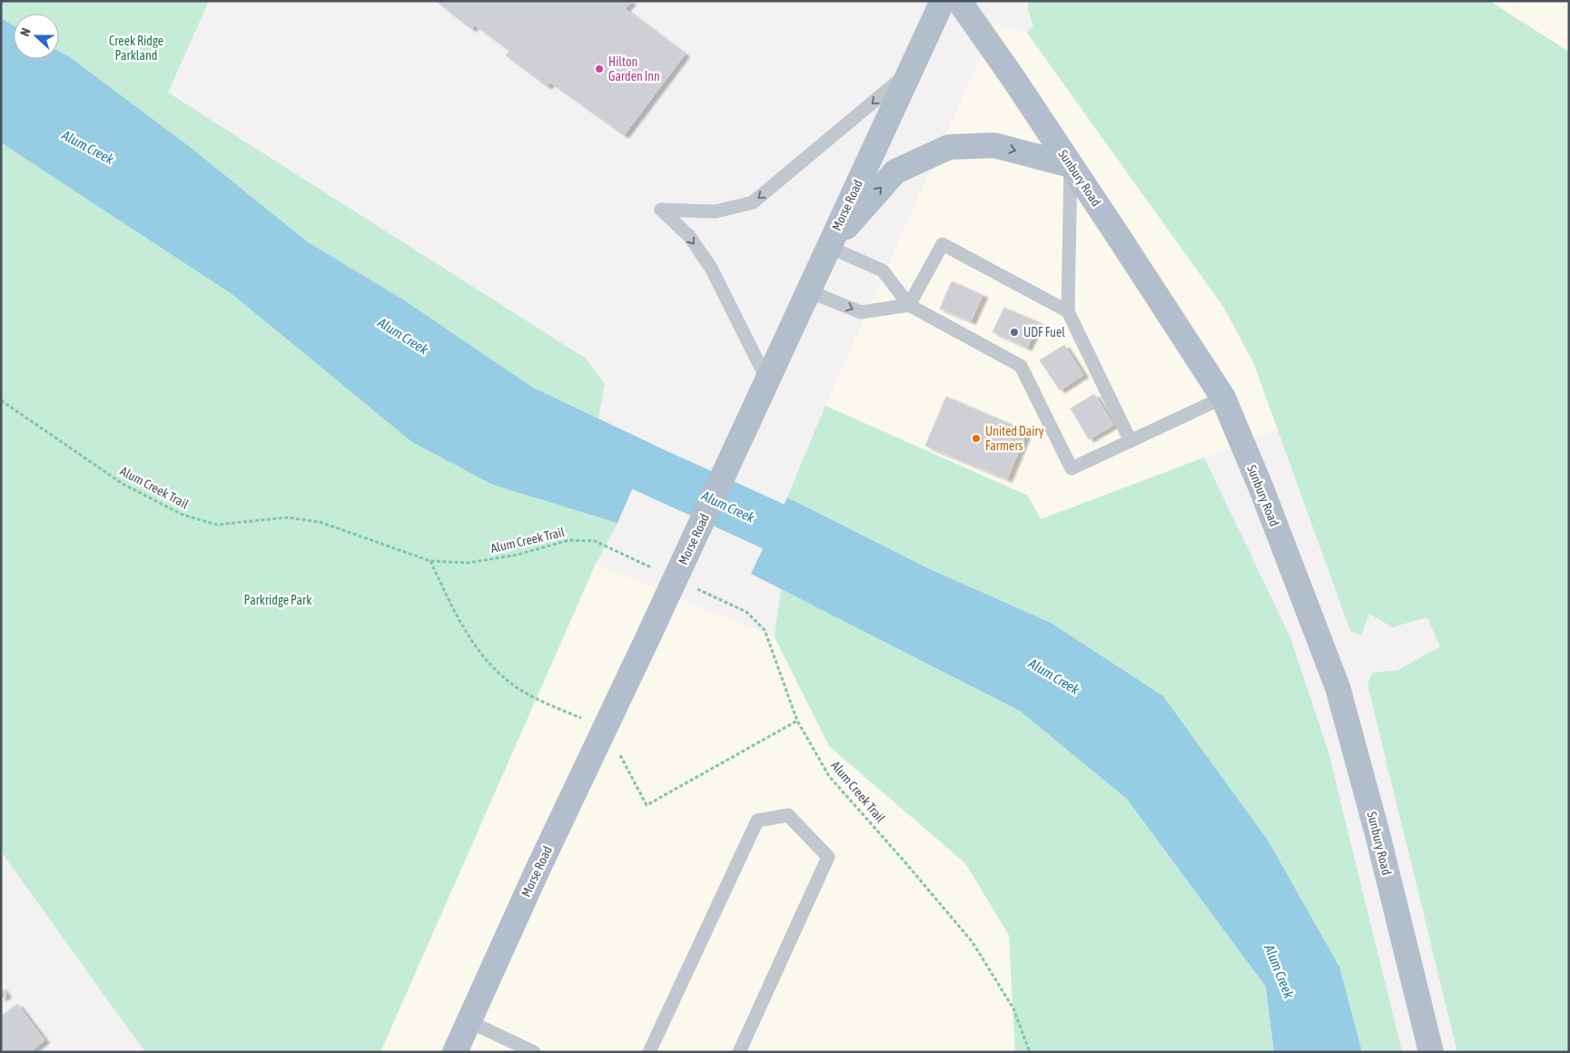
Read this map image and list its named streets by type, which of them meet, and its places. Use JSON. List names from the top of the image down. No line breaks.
{"streets":{"main road":["Sunbury Road","Morse Road"],"path":["Alum Creek Trail"]},"water":["Alum Creek"],"parks":["Creek Ridge Parkland","Parkridge Park"],"places":["Hilton Garden Inn","UDF Fuel","United Dairy Farmers"],"north":"left"}
